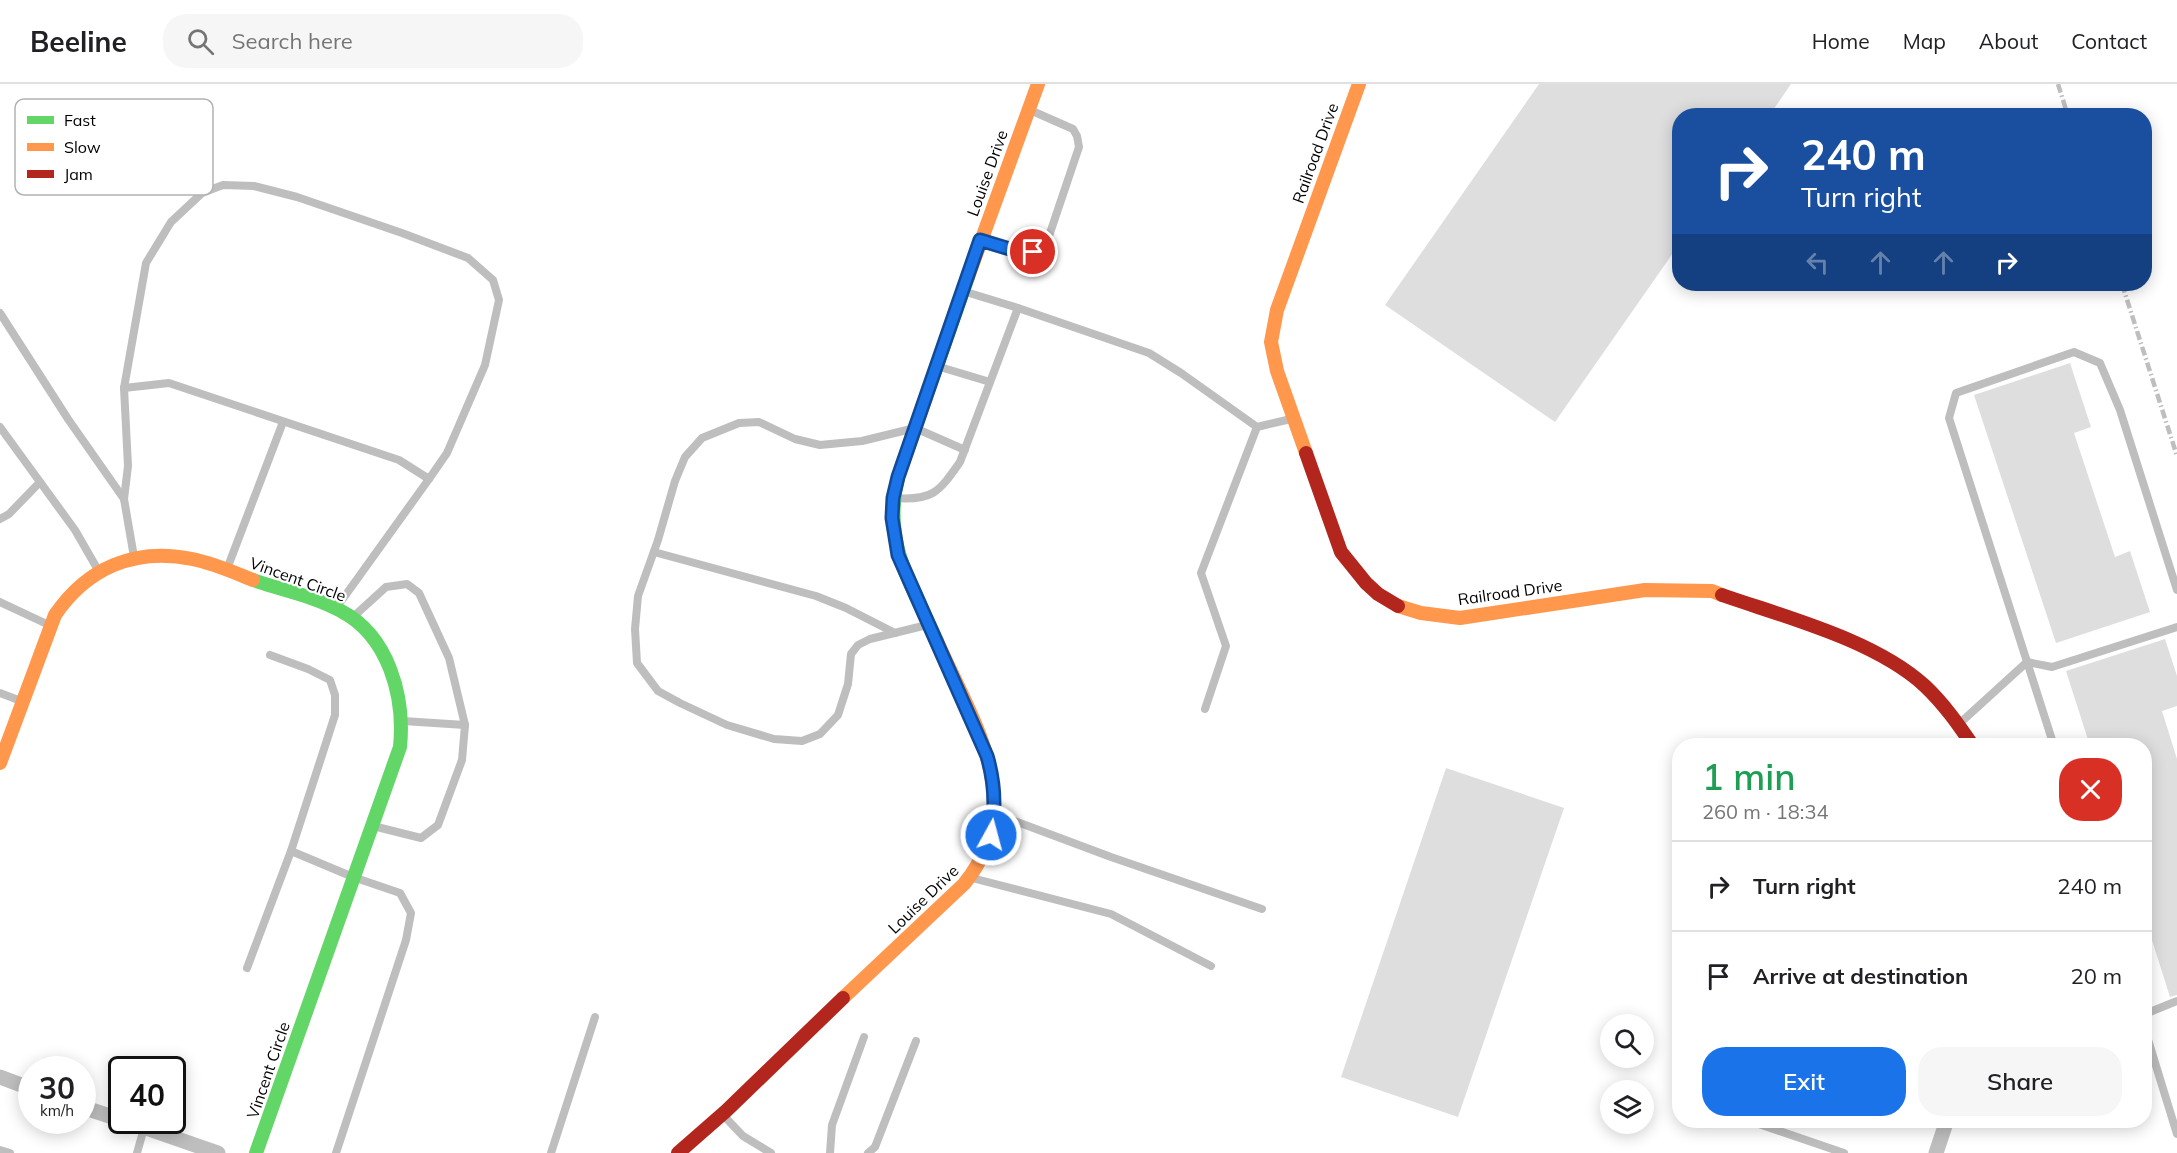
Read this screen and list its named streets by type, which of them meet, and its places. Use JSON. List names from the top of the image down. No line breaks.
{"streets":{"street":["Railroad Drive","Louise Drive","Vincent Circle"]},"legend":["Fast","Slow","Jam"],"page":{"header":"Beeline","search":"Search here","nav":["Home","Map","About","Contact"],"turn":["240 m","Turn right"],"heading":["1 min","260 m · 18:34"],"list":[{"name":"Turn right","value":"240 m"},{"name":"Arrive at destination","value":"20 m"}],"buttons":["Exit","Share"],"speed":"30 km/h","limit":"40"}}
